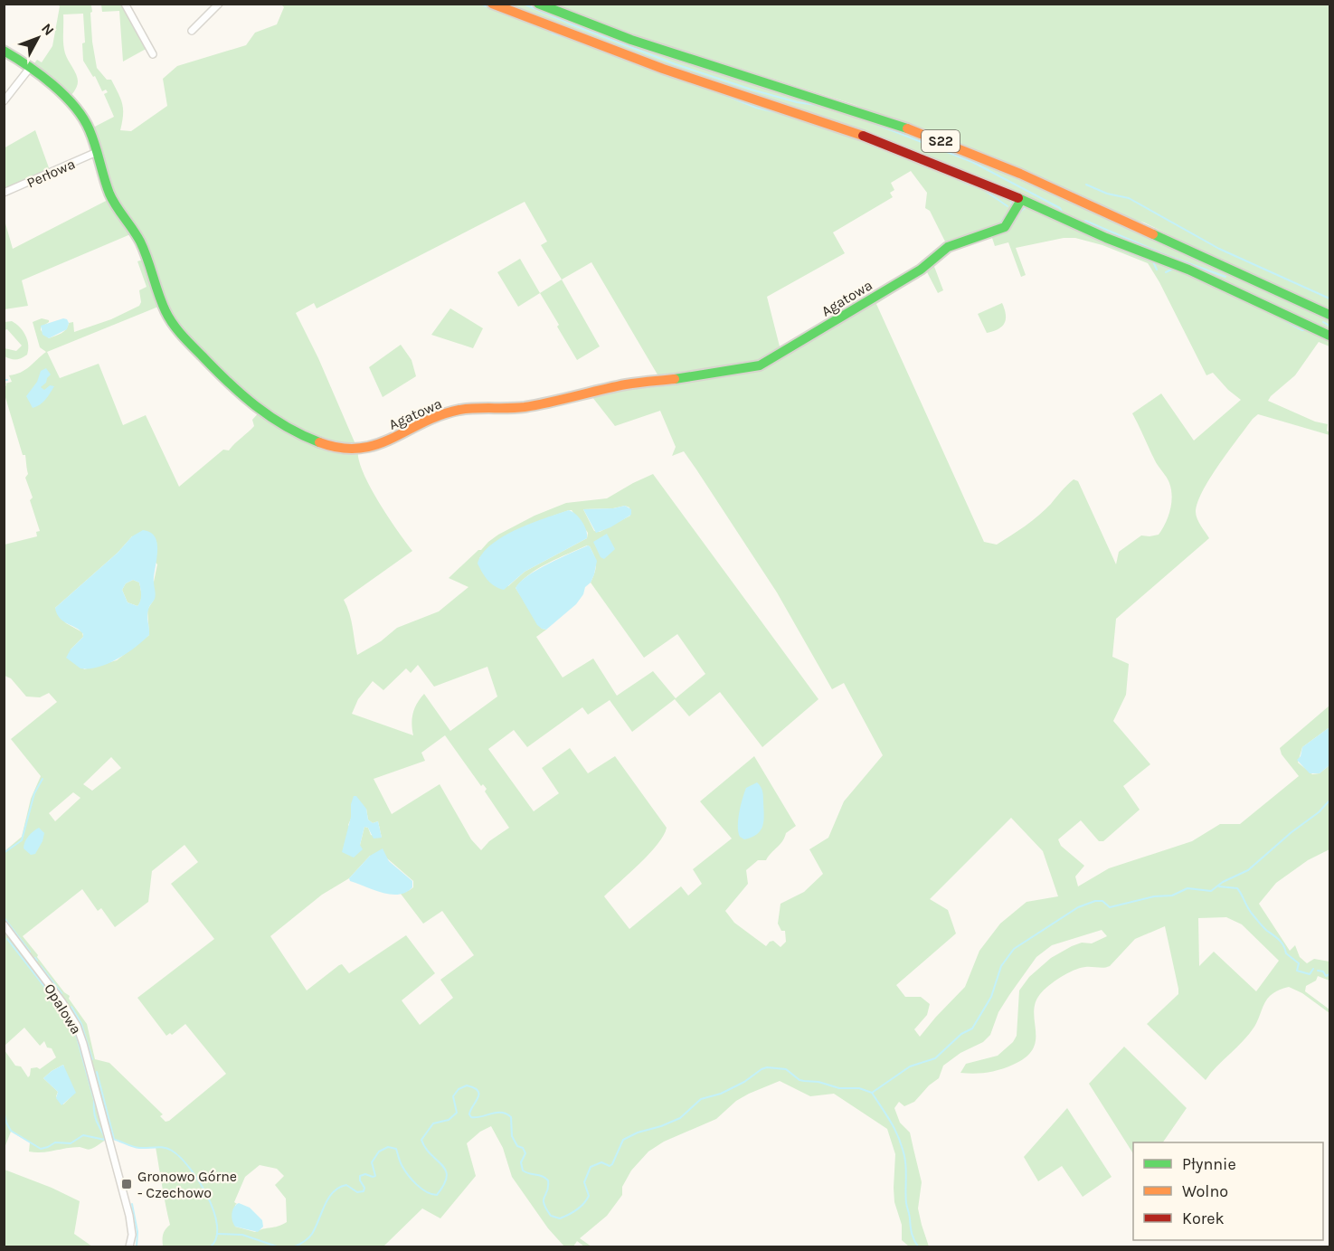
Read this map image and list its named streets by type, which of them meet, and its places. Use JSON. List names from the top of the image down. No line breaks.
{"streets":{"main road":["S22","Agatowa"],"street":["Perłowa","Opalowa"]},"crossings":[["Perłowa","Agatowa"]],"places":{"transit":["Gronowo Górne - Czechowo"]},"legend":["Płynnie","Wolno","Korek"],"north":"top right"}
